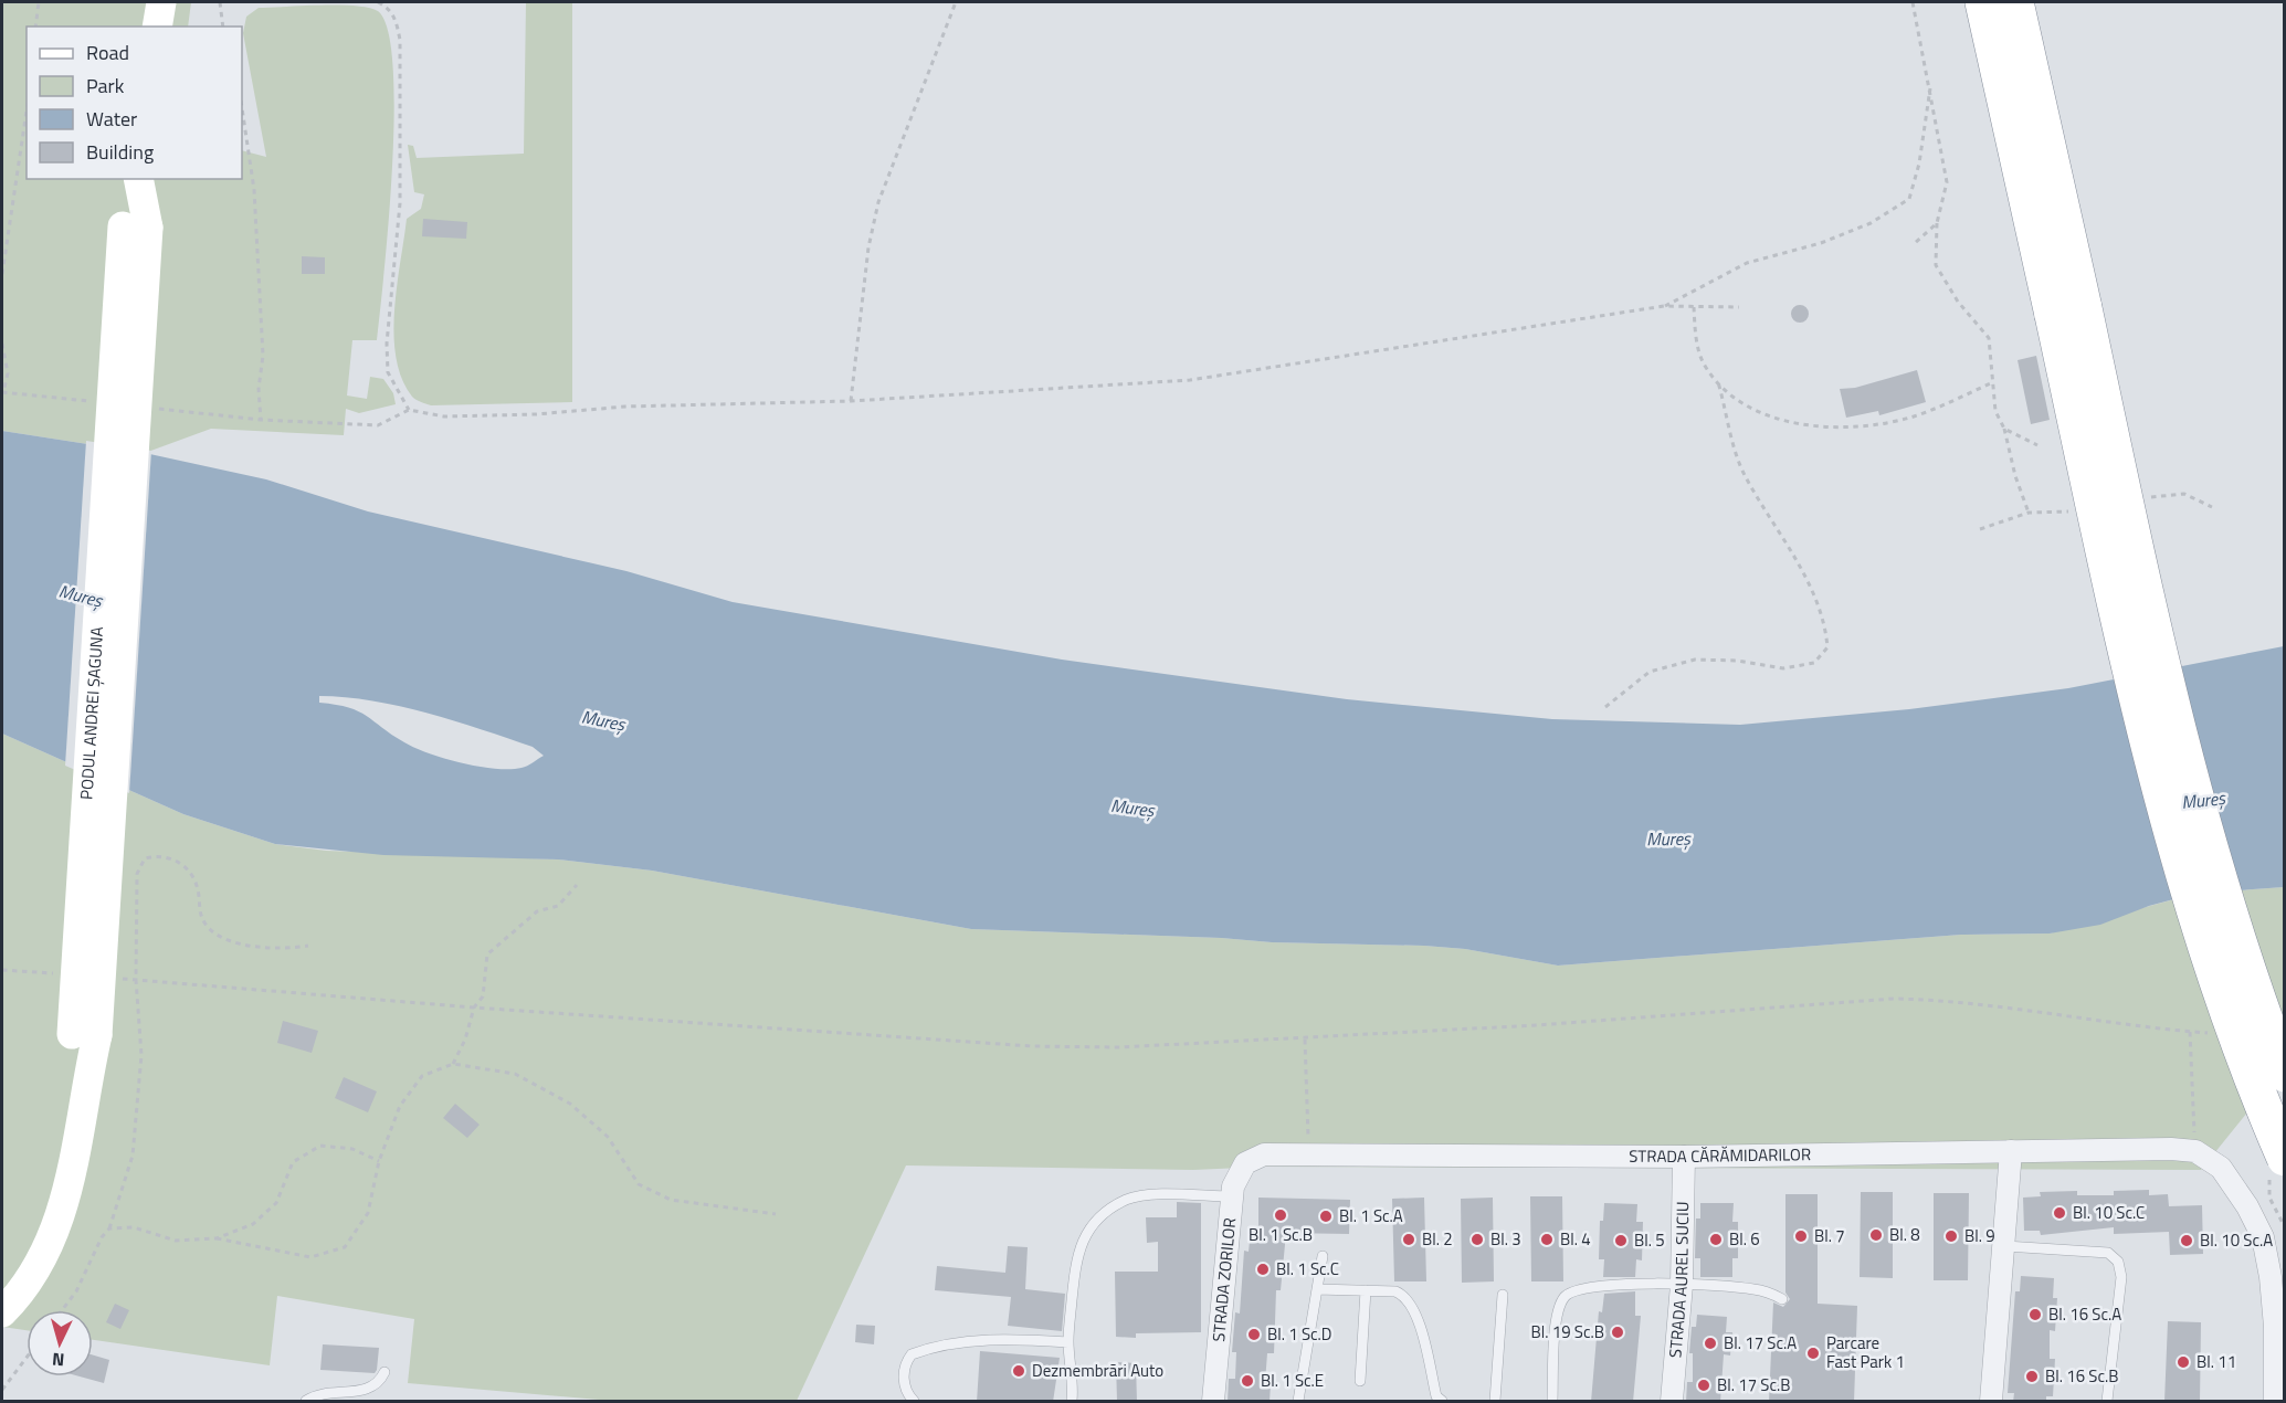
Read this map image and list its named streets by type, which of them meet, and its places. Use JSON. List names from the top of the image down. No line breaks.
{"streets":{"street":["PODUL ANDREI ȘAGUNA","STRADA CĂRĂMIDARILOR","STRADA AUREL SUCIU","STRADA ZORILOR"]},"crossings":[["STRADA CĂRĂMIDARILOR","STRADA AUREL SUCIU"],["STRADA CĂRĂMIDARILOR","STRADA ZORILOR"]],"water":["Mureș"],"places":["Bl. 10 Sc.C","Bl. 1 Sc.B","Bl. 1 Sc.A","Bl. 8","Bl. 7","Bl. 9","Bl. 2","Bl. 3","Bl. 4","Bl. 6","Bl. 5","Bl. 10 Sc.A","Bl. 1 Sc.C","Bl. 16 Sc.A","Bl. 19 Sc.B","Bl. 1 Sc.D","Bl. 17 Sc.A","Parcare Fast Park 1","Bl. 11","Dezmembrări Auto","Bl. 16 Sc.B","Bl. 1 Sc.E","Bl. 17 Sc.B"],"legend":["Road","Park","Water","Building"],"north":"bottom"}
